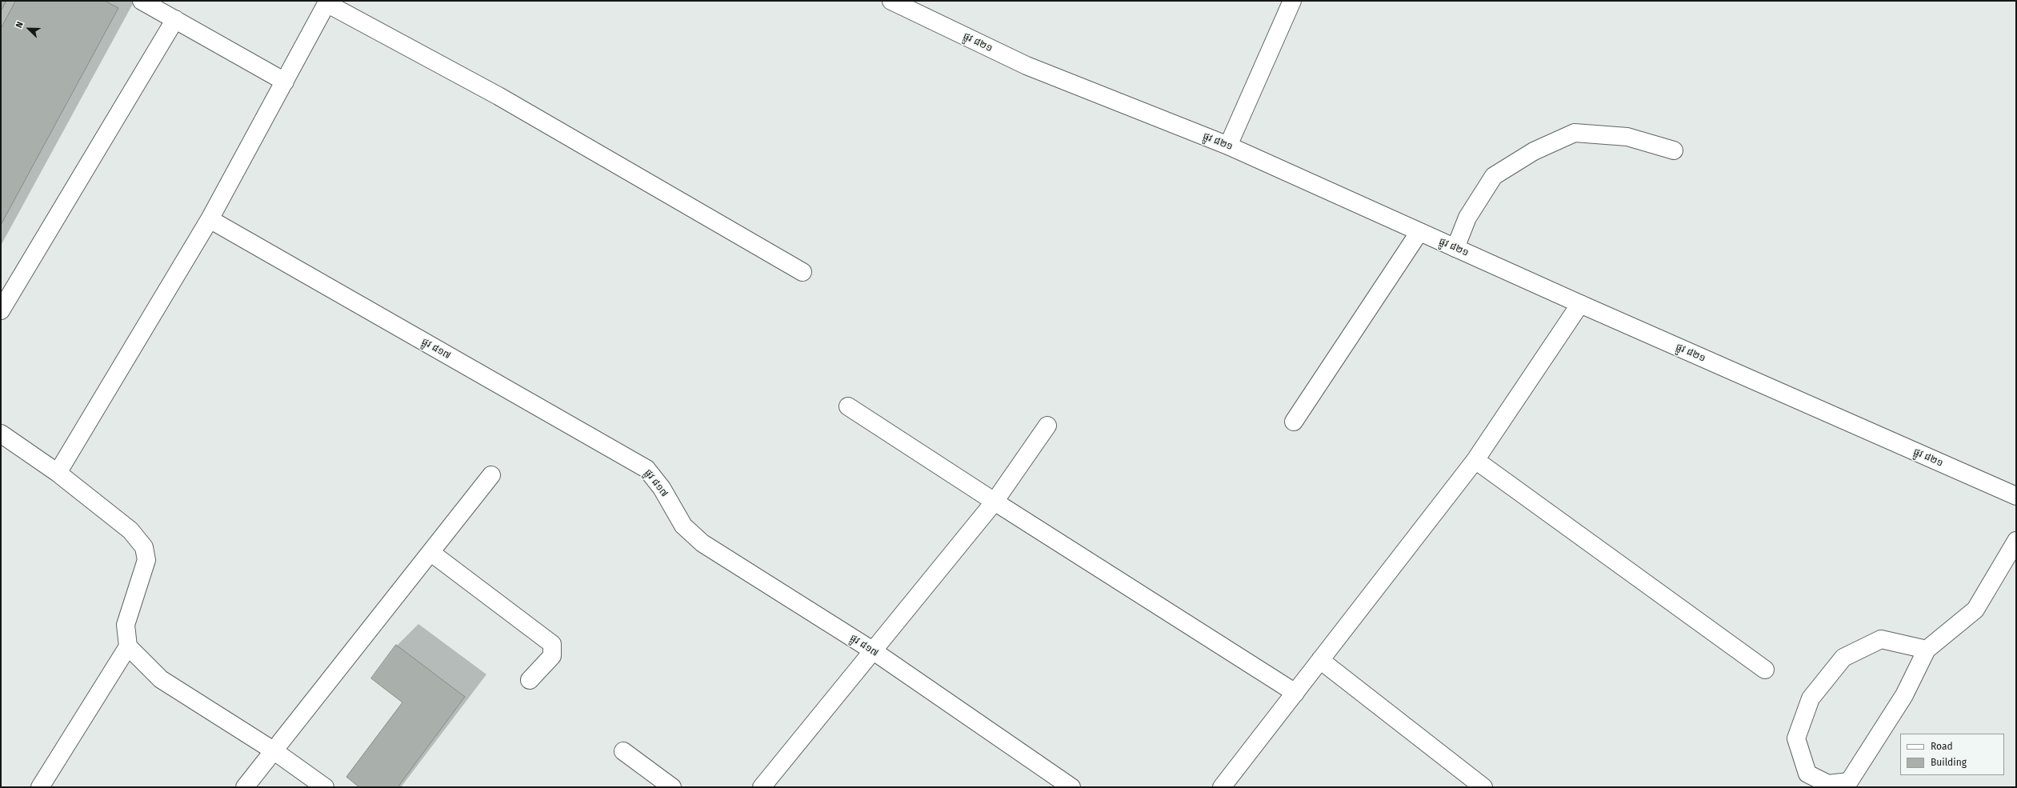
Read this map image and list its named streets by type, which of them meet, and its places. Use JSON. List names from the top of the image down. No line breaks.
{"streets":{"street":["ផ្លូវ ៨២១","ផ្លូវ ៨១៧"]},"legend":["Road","Building"],"north":"top left"}
